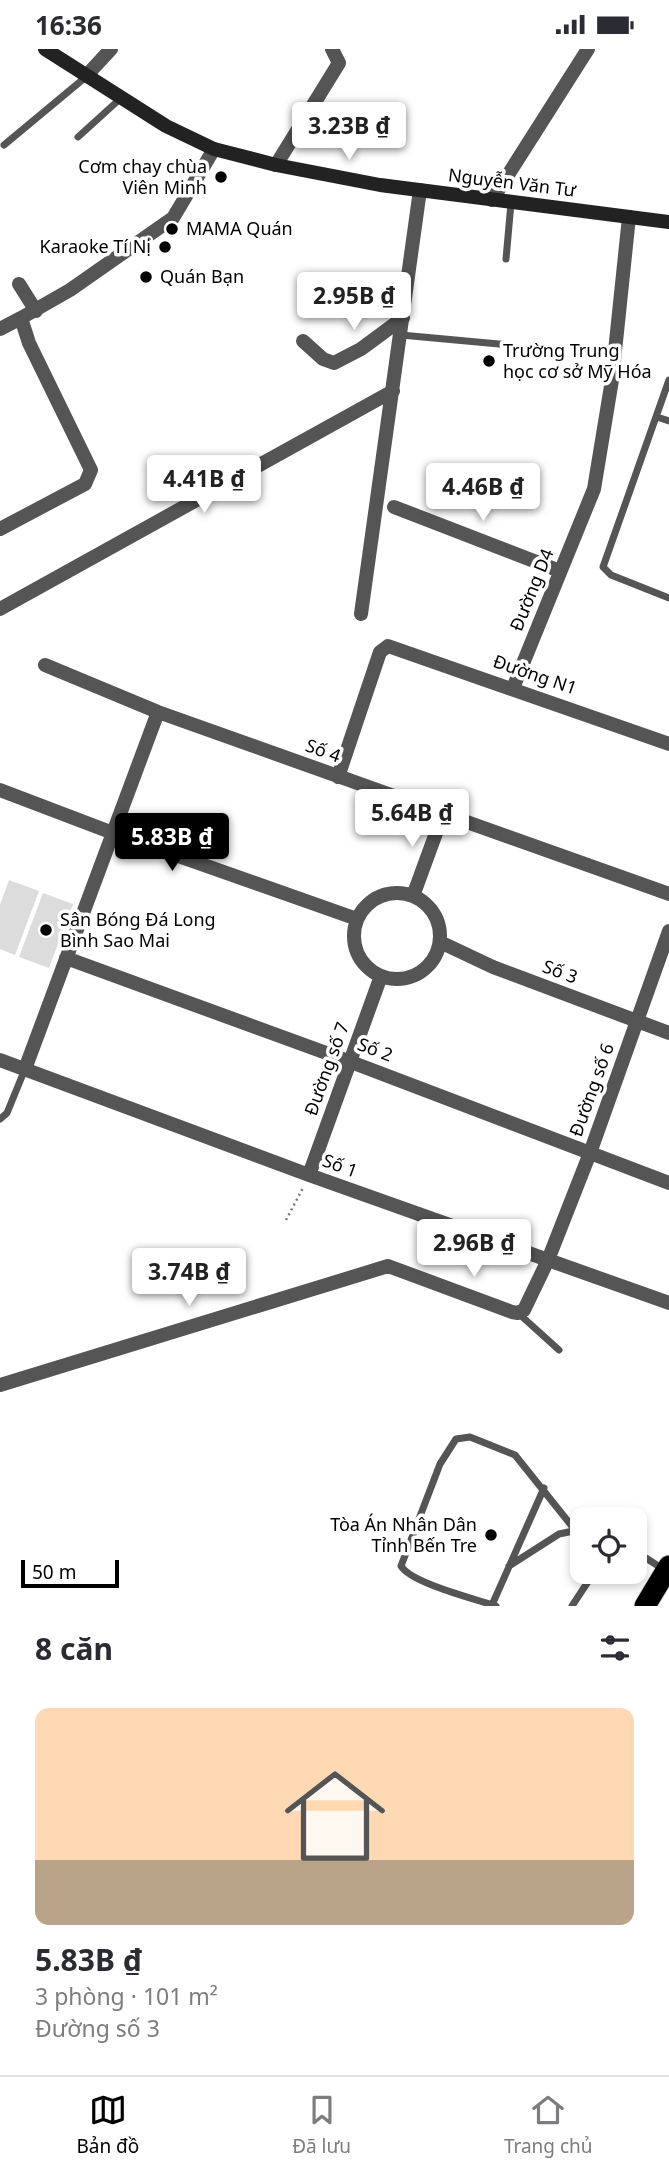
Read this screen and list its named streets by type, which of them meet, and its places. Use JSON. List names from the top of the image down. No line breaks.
{"streets":{"main road":["Nguyễn Văn Tư"],"street":["Đường D4","Đường N1","Số 4","Số 3","Số 2","Đường số 7","Đường số 6","Số 1"]},"crossings":[["Nguyễn Văn Tư","Đường D4"],["Đường D4","Đường N1"],["Đường N1","Số 4"],["Số 3","Đường số 7"],["Số 3","Đường số 6"],["Số 2","Đường số 7"],["Số 2","Đường số 6"],["Đường số 7","Số 1"],["Đường số 6","Số 1"]],"places":["Cơm chay chùa Viên Minh","MAMA Quán","Karaoke Tí Nị","Quán Bạn","Trường Trung học cơ sở Mỹ Hóa","Sân Bóng Đá Long Bình Sao Mai","Tòa Án Nhân Dân Tỉnh Bến Tre"],"scale_bar":"50 m","page":{"status":"16:36","price":["3.23B ₫","2.95B ₫","4.41B ₫","4.46B ₫","5.64B ₫","5.83B ₫","2.96B ₫","3.74B ₫"],"scale":"50 m","heading":"8 căn","list":[{"name":"5.83B ₫","note":"3 phòng · 101 m² · Đường số 3"}],"tabs":["Bản đồ","Đã lưu","Trang chủ"]}}
